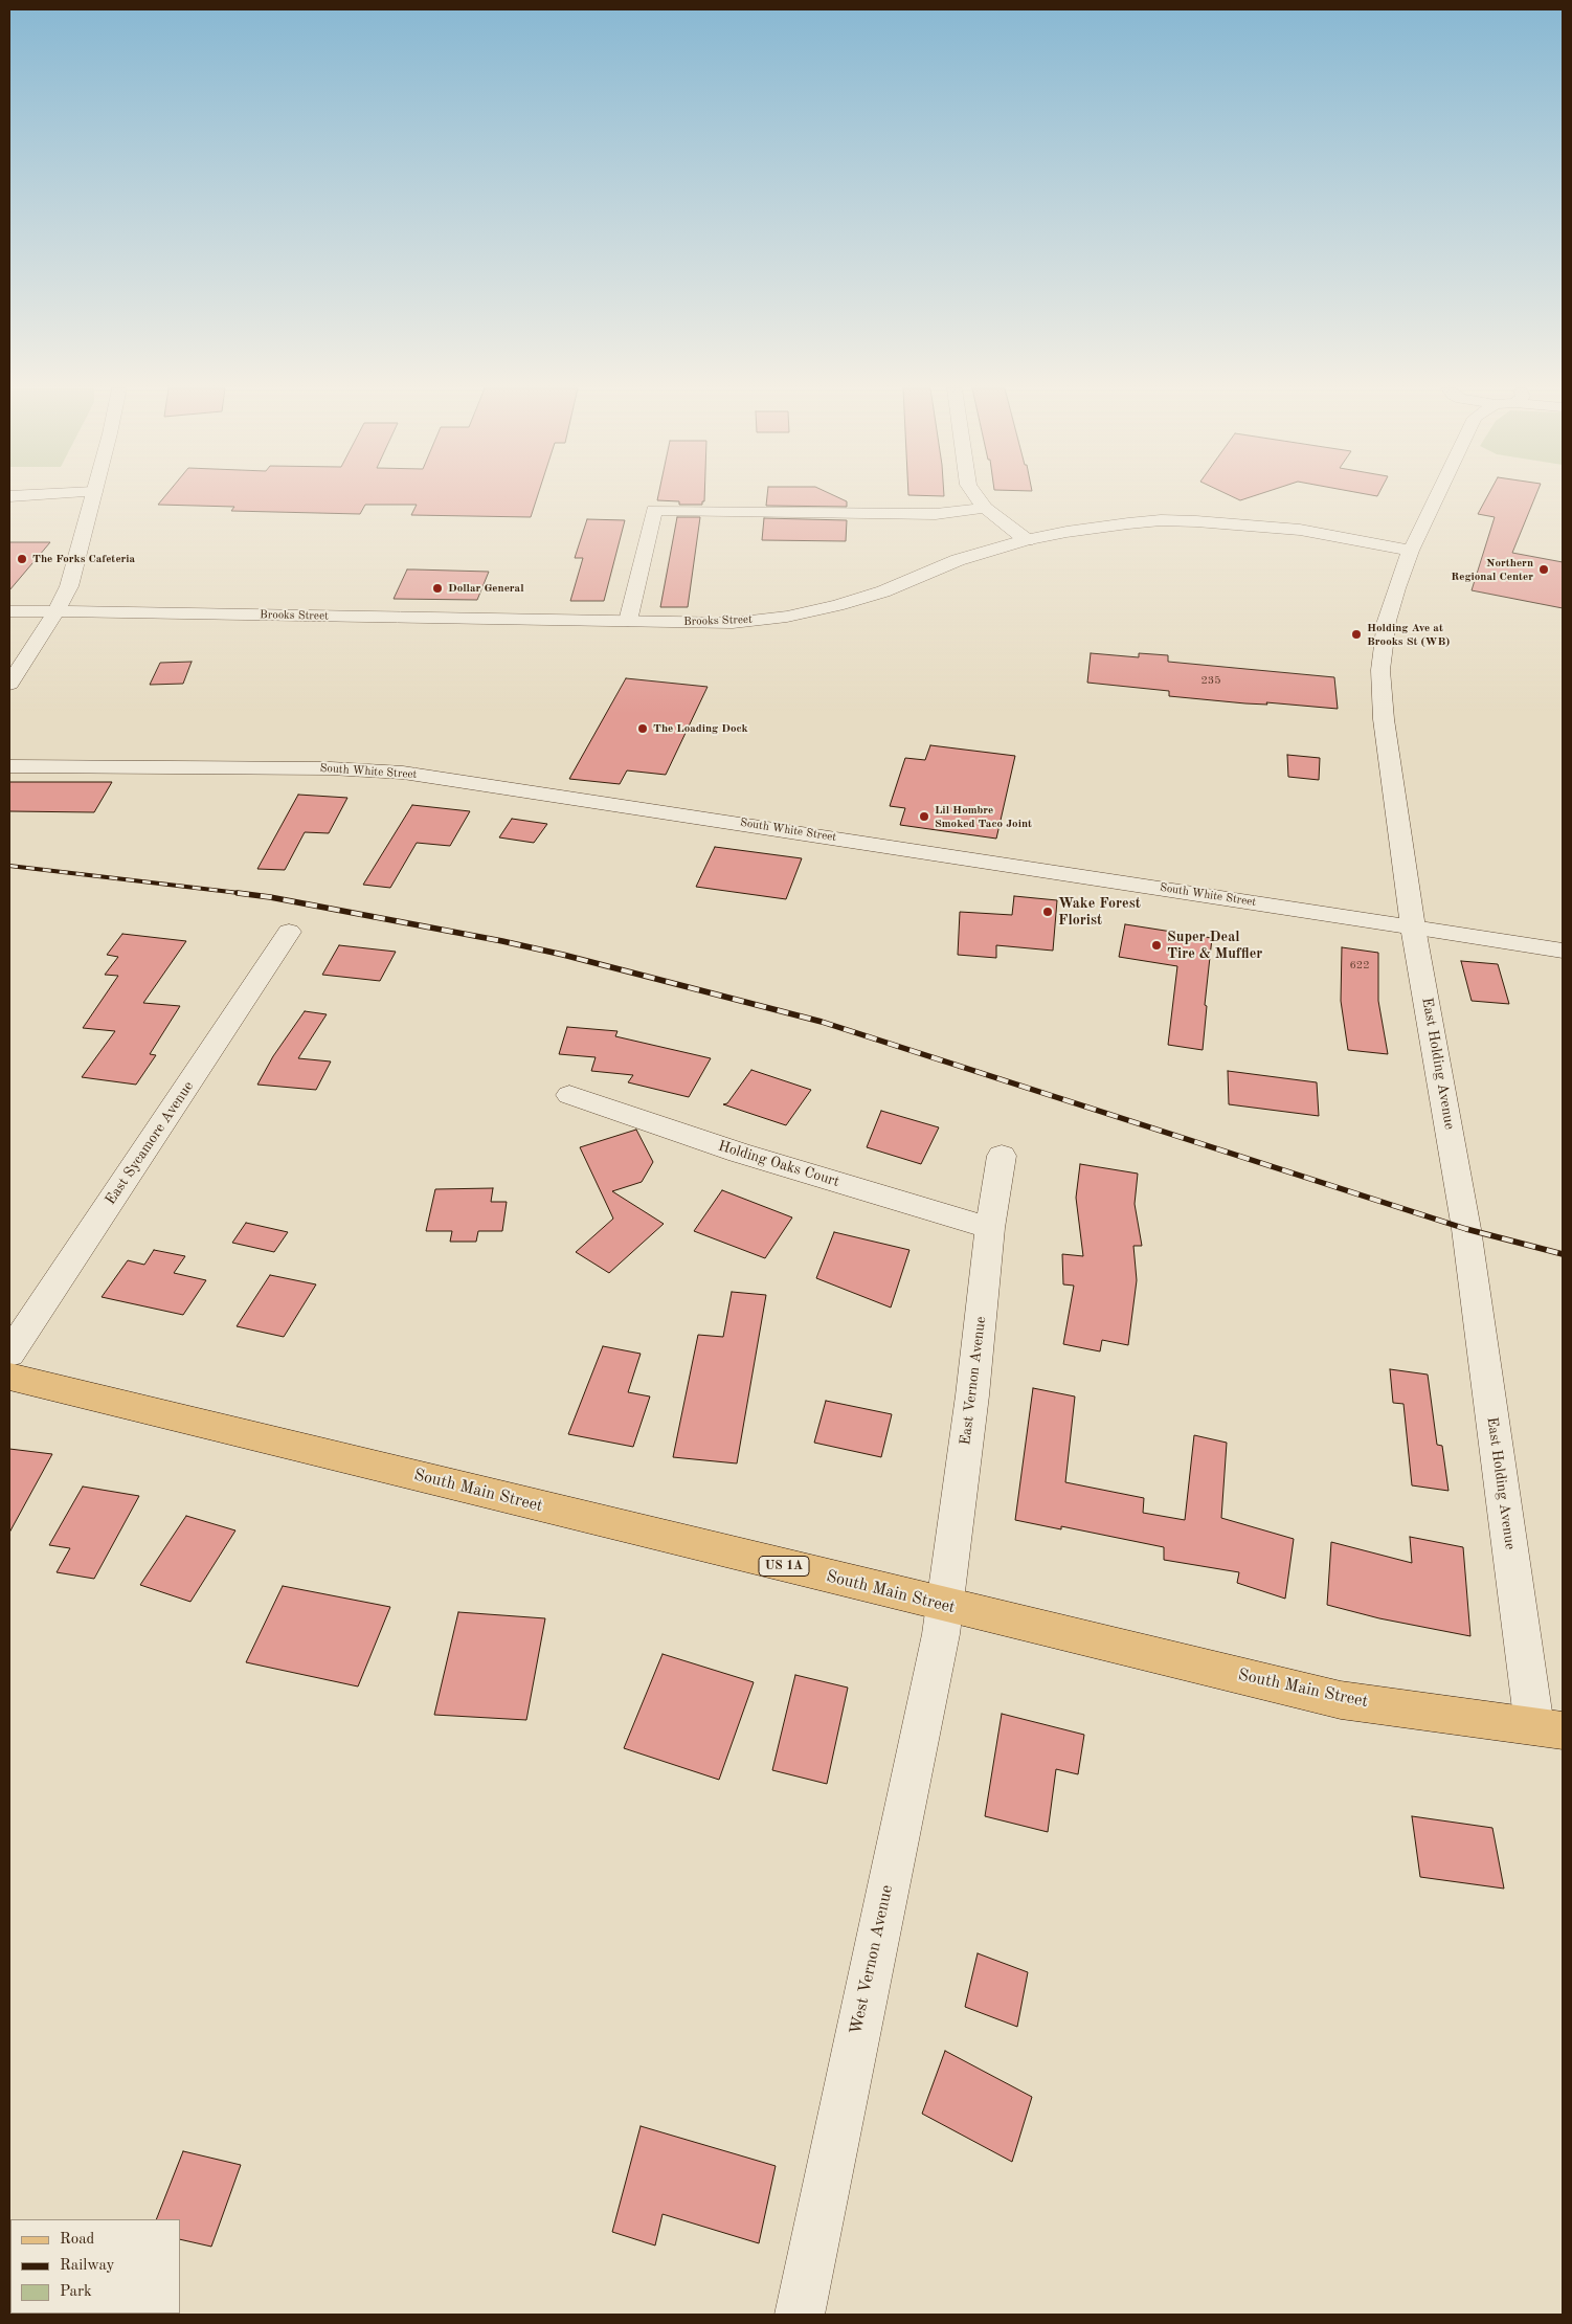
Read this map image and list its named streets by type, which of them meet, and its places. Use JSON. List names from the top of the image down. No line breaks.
{"streets":{"main road":["South Main Street","US 1A"],"street":["Brooks Street","South White Street","East Holding Avenue","East Sycamore Avenue","Holding Oaks Court","East Vernon Avenue","West Vernon Avenue"]},"crossings":[["Brooks Street","East Holding Avenue"],["South White Street","East Holding Avenue"],["East Holding Avenue","South Main Street"],["Holding Oaks Court","East Vernon Avenue"],["East Vernon Avenue","South Main Street"],["East Vernon Avenue","West Vernon Avenue"],["South Main Street","West Vernon Avenue"]],"places":["The Forks Cafeteria","Northern Regional Center","Dollar General","Holding Ave at Brooks St (WB)","The Loading Dock","Lil Hombre Smoked Taco Joint","Wake Forest Florist","Super Deal Tire & Muffler"],"house_numbers":["235","622"],"legend":["Road","Railway","Park"]}
